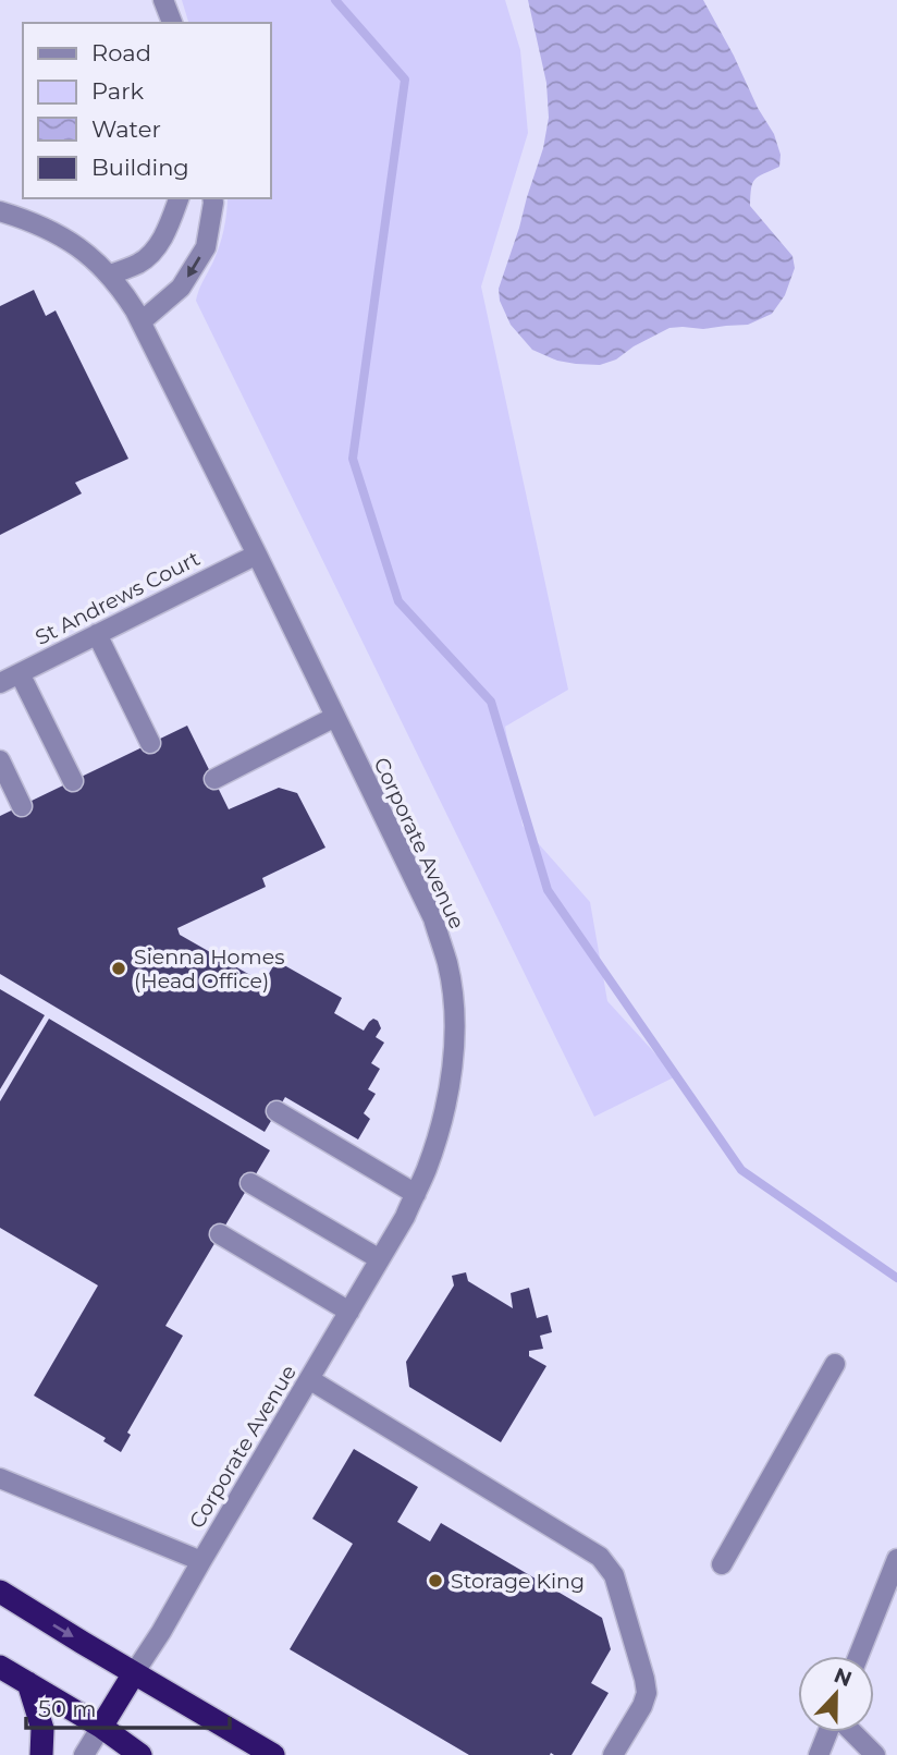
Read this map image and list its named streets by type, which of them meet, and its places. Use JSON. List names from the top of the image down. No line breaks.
{"streets":{"street":["St Andrews Court","Corporate Avenue"]},"crossings":[["St Andrews Court","Corporate Avenue"]],"places":["Sienna Homes (Head Office)","Storage King"],"legend":["Road","Park","Water","Building"],"scale_bar":"50 m","north":"top"}
